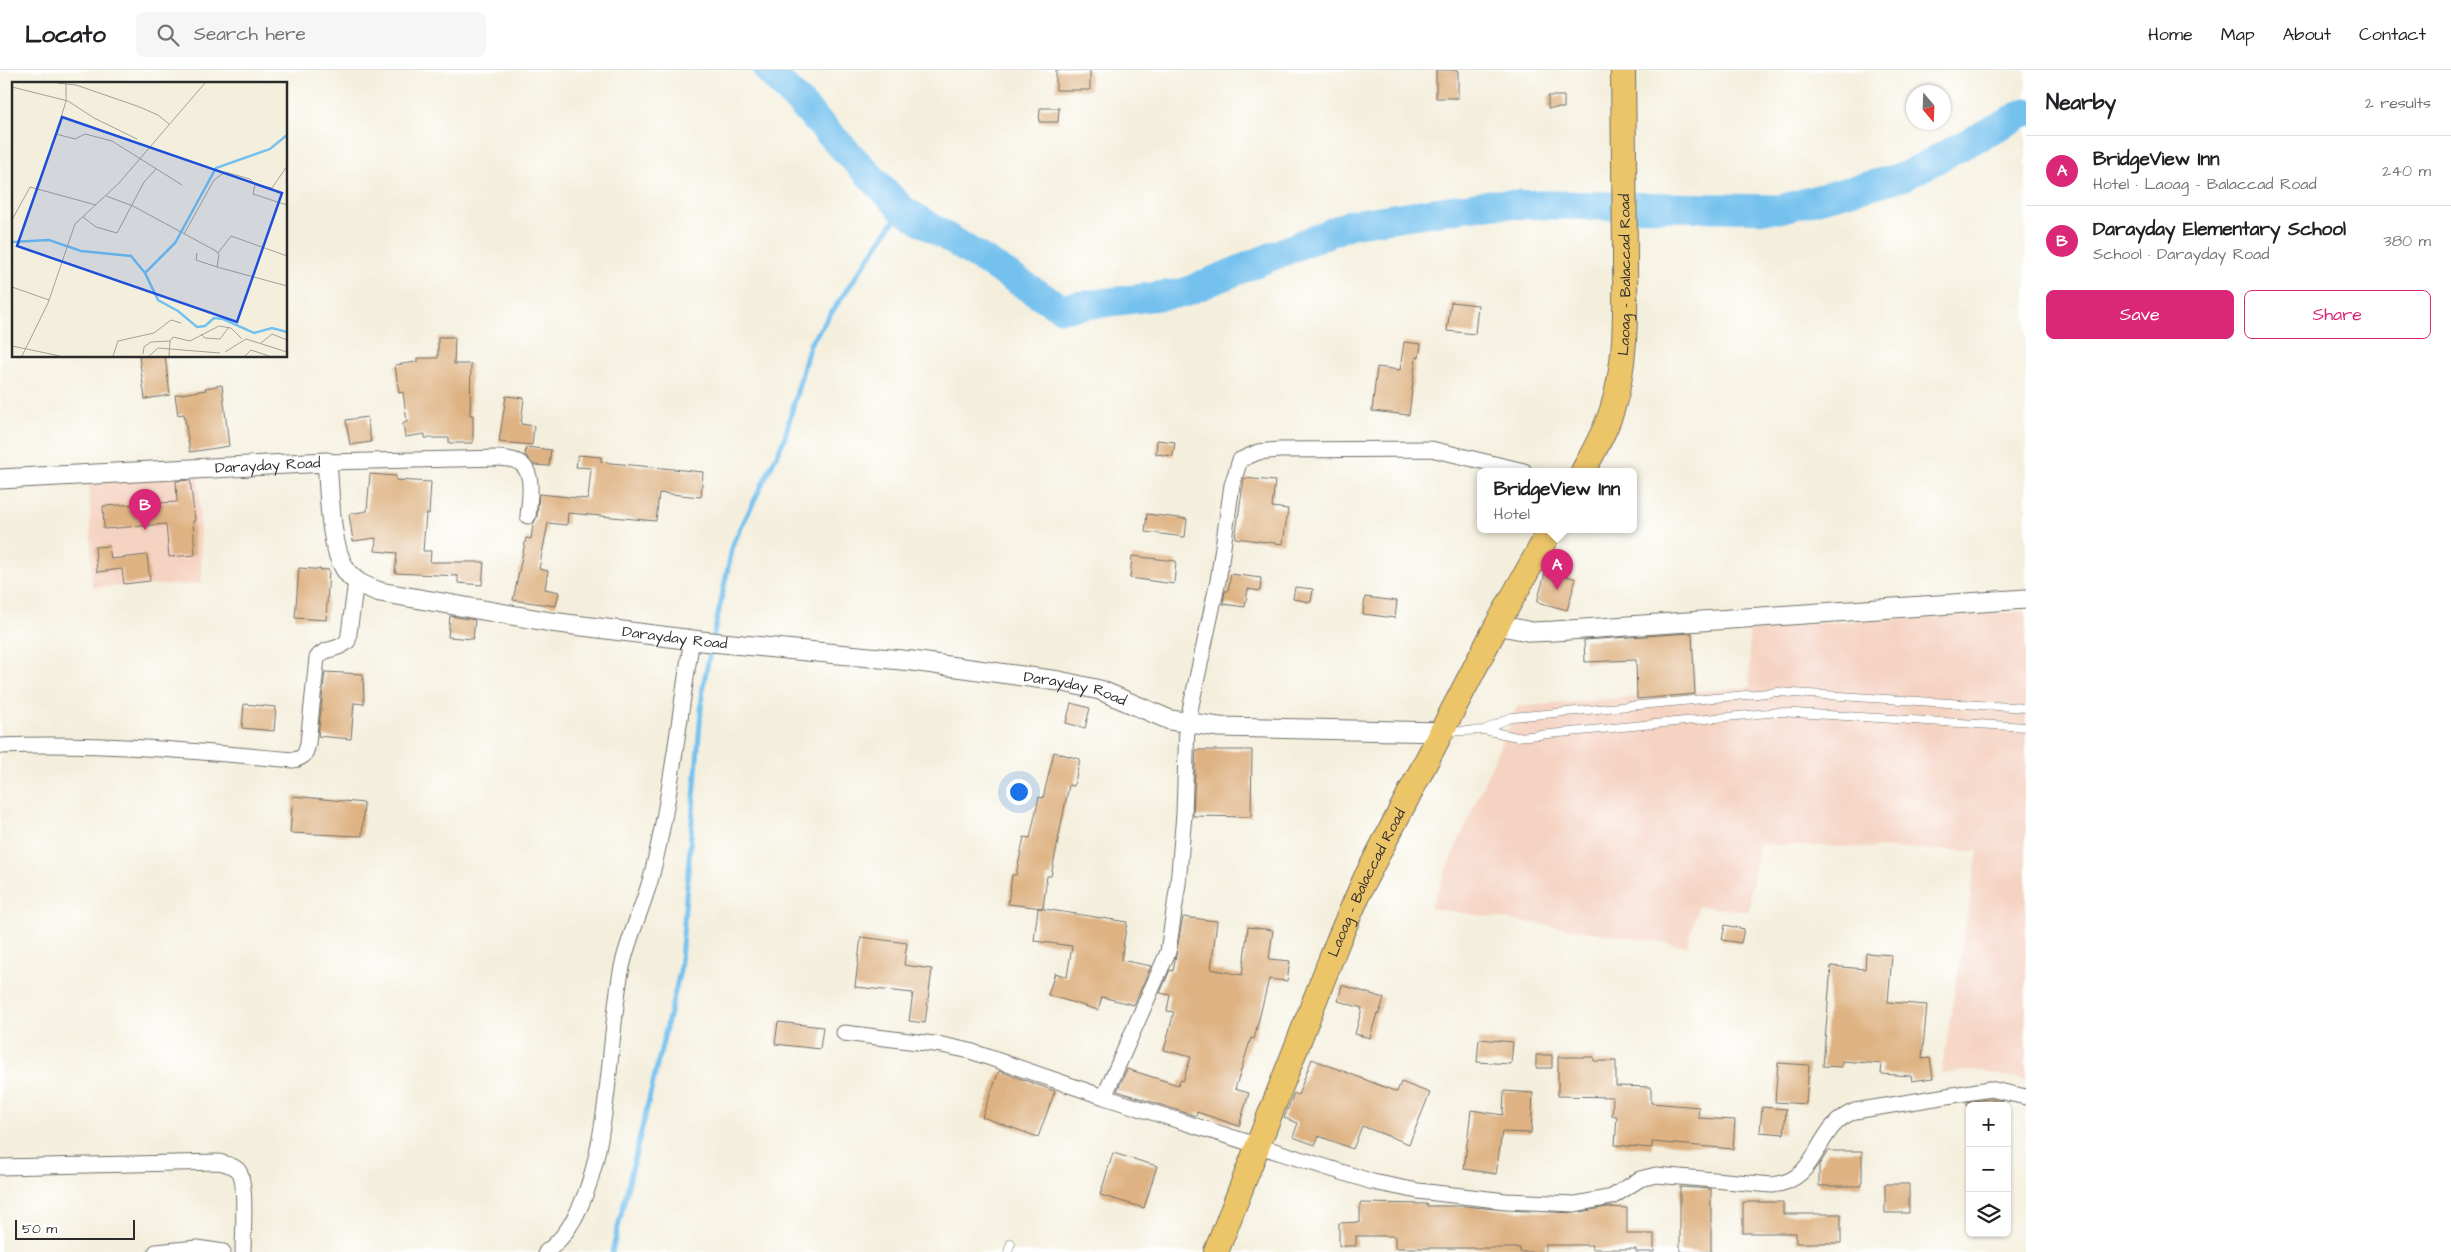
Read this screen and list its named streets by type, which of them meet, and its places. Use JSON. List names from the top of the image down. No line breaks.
{"streets":{"main road":["Laoag - Balaccad Road"],"street":["Darayday Road"]},"crossings":[["Laoag - Balaccad Road","Darayday Road"]],"scale_bar":"50 m","north":"bottom","page":{"header":"Locato","search":"Search here","nav":["Home","Map","About","Contact"],"heading":["Nearby","2 results"],"list":[{"mark":"A","name":"BridgeView Inn","note":"Hotel · Laoag - Balaccad Road","value":"240 m"},{"mark":"B","name":"Darayday Elementary School","note":"School · Darayday Road","value":"380 m"}],"buttons":["Save","Share"],"popup":["BridgeView Inn","Hotel"],"pins":["B","A"],"map_buttons":["+","−"],"scale":"50 m"}}
